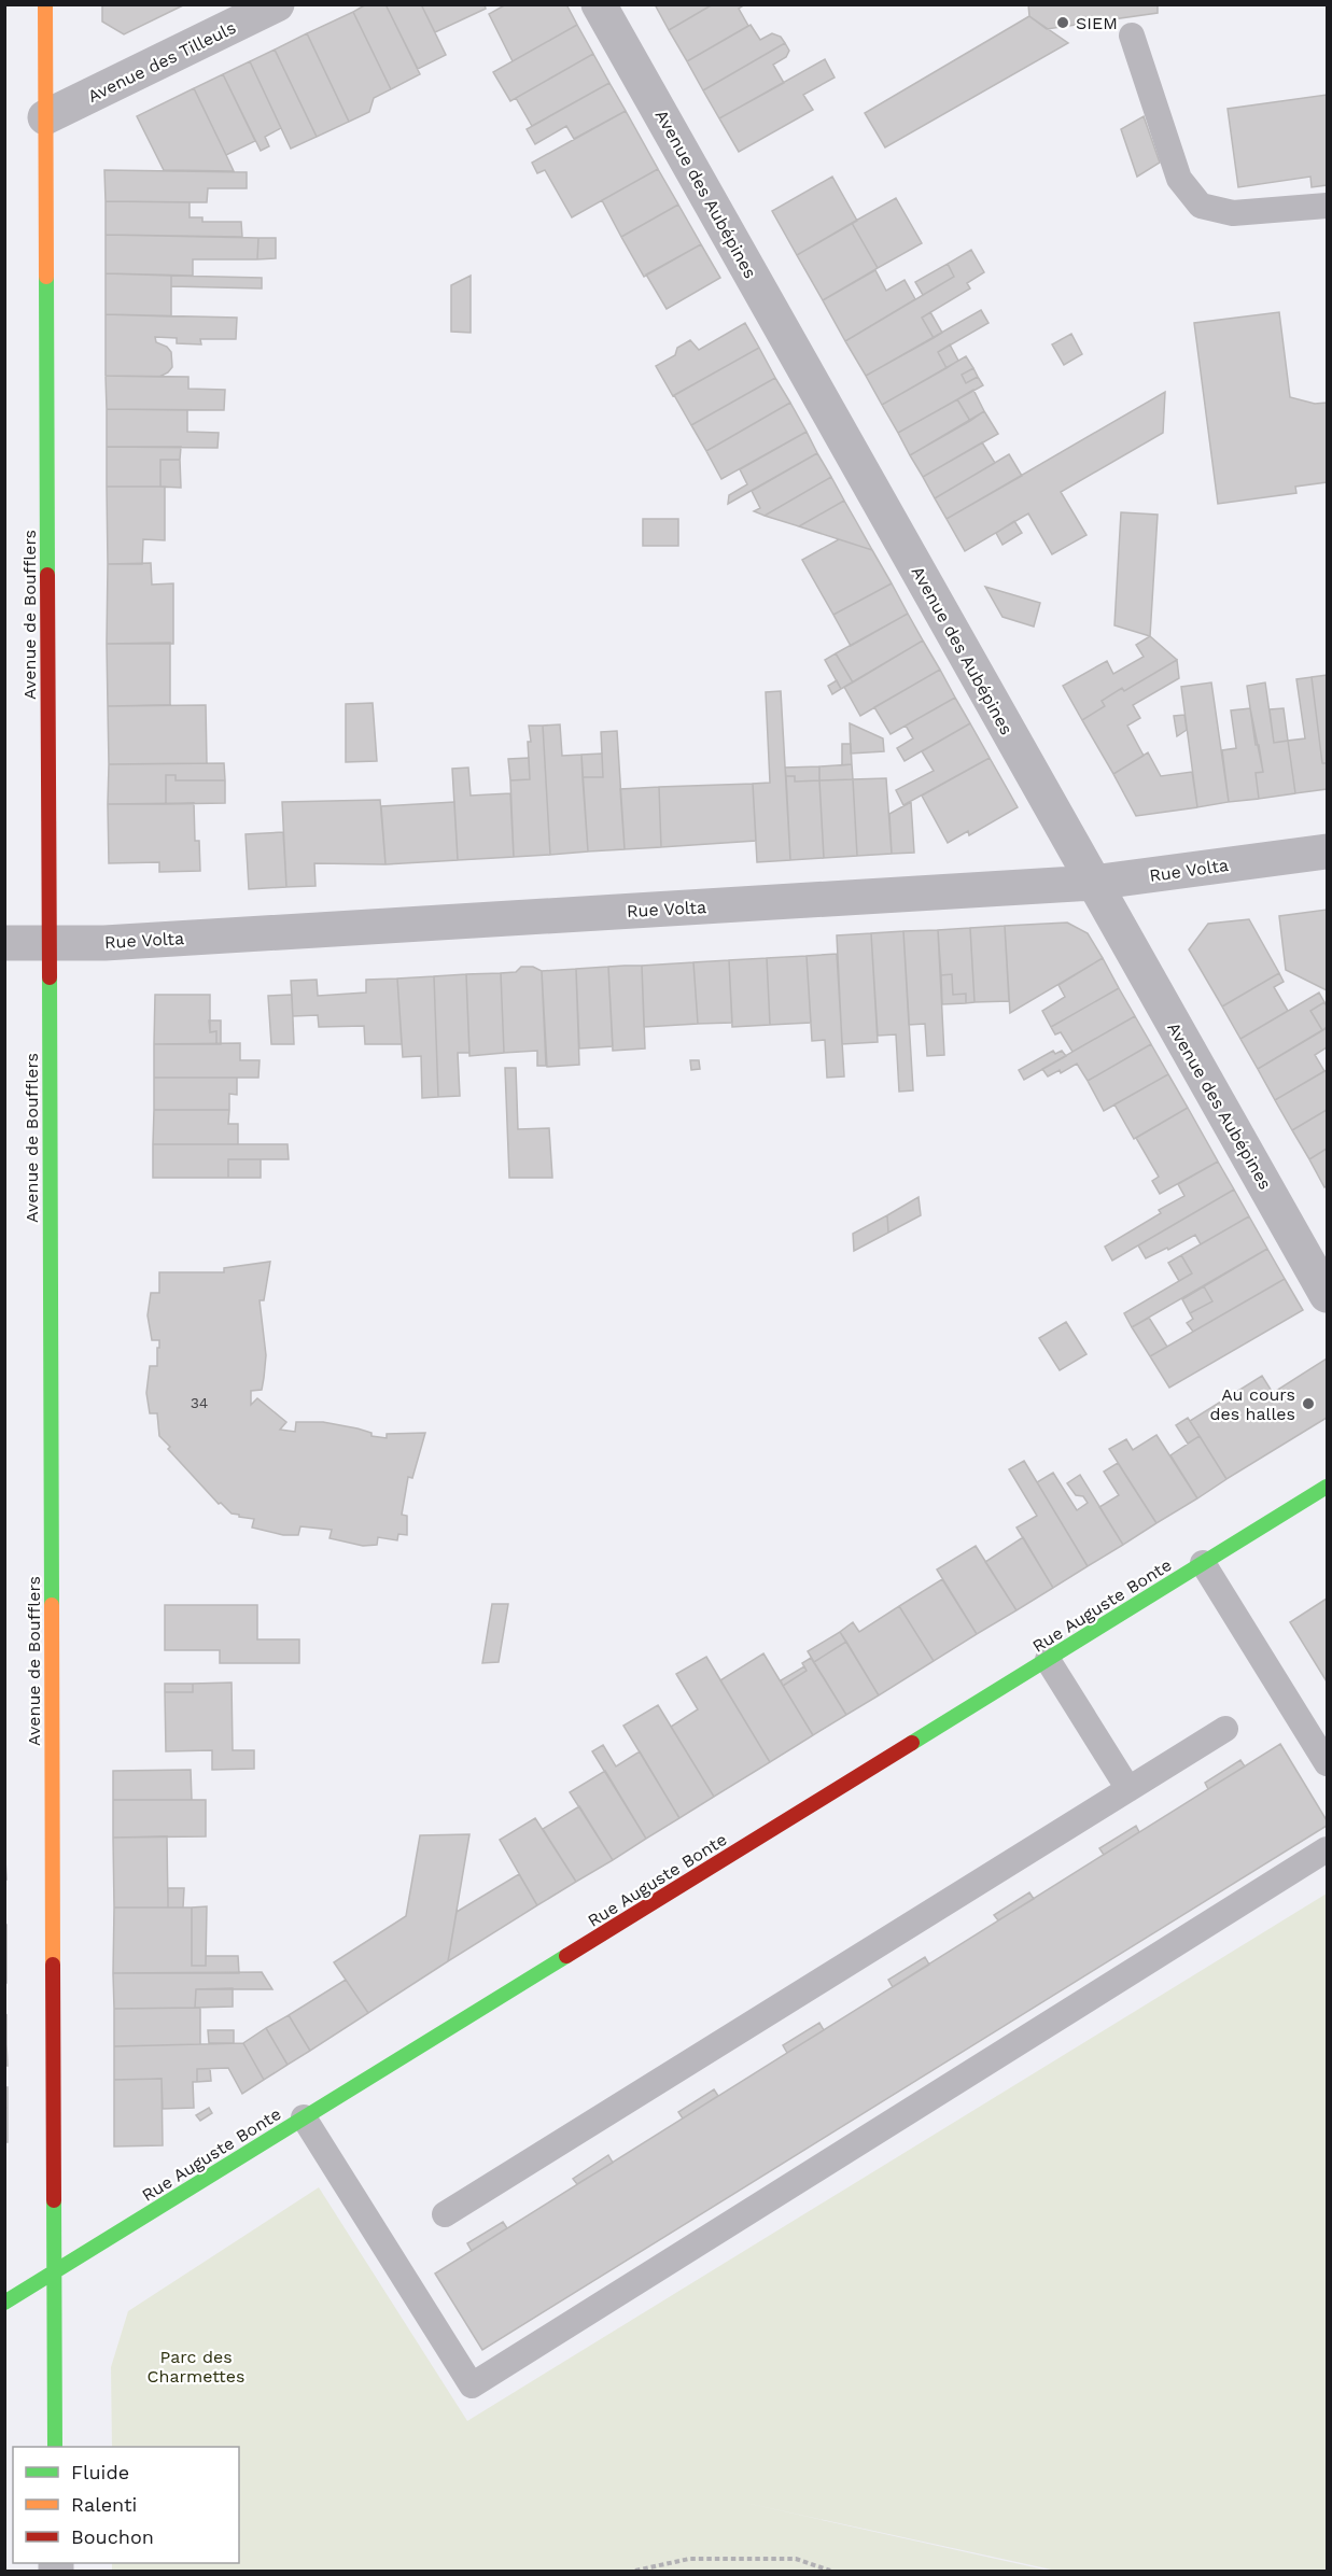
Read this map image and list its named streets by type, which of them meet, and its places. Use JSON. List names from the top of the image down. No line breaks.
{"streets":{"street":["Avenue des Tilleuls","Avenue des Aubépines","Avenue de Boufflers","Rue Volta","Rue Auguste Bonte"]},"crossings":[["Avenue des Tilleuls","Avenue de Boufflers"],["Avenue des Aubépines","Rue Volta"],["Avenue de Boufflers","Rue Volta"],["Avenue de Boufflers","Rue Auguste Bonte"]],"parks":["Parc des Charmettes"],"places":["SIEM","Au cours des halles"],"house_numbers":["34"],"legend":["Fluide","Ralenti","Bouchon"]}
